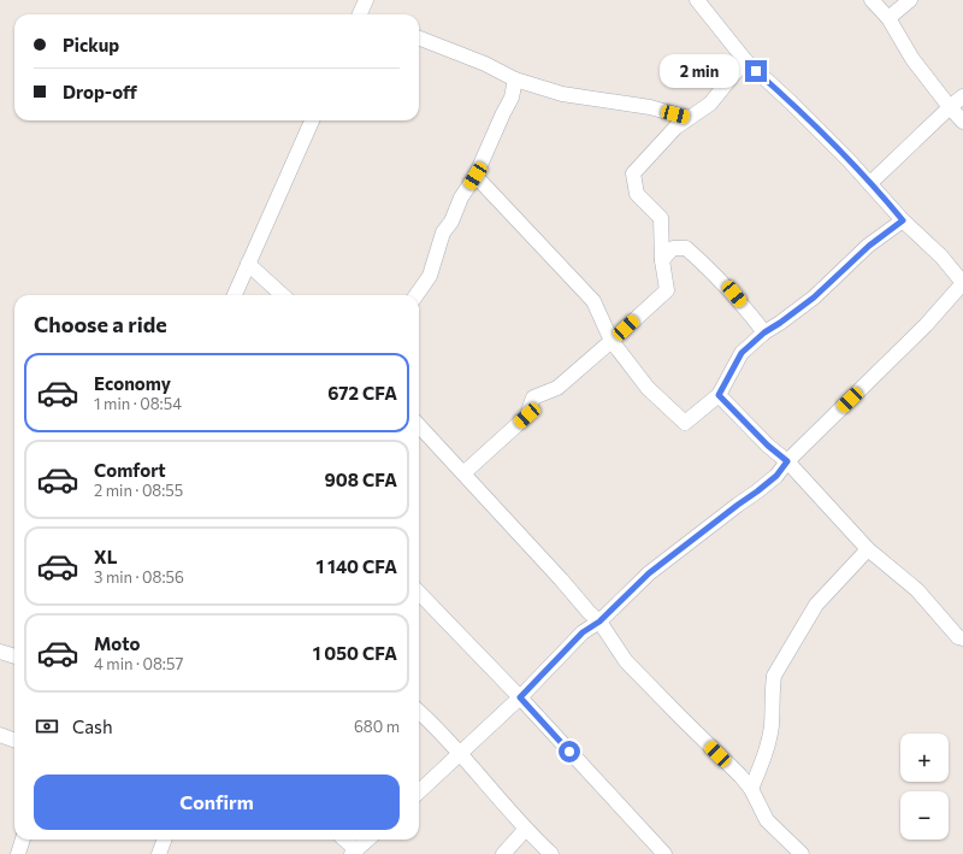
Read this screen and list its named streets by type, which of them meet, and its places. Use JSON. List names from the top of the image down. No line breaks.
{"page":{"banner":["Pickup","Drop-off"],"bubble":"2 min","heading":"Choose a ride","list":[{"name":"Economy","note":"1 min · 08:54","value":"672 CFA"},{"name":"Comfort","note":"2 min · 08:55","value":"908 CFA"},{"name":"XL","note":"3 min · 08:56","value":"1 140 CFA"},{"name":"Moto","note":"4 min · 08:57","value":"1 050 CFA"}],"pay":["Cash","680 m"],"map_buttons":["+","−"],"buttons":"Confirm"}}
